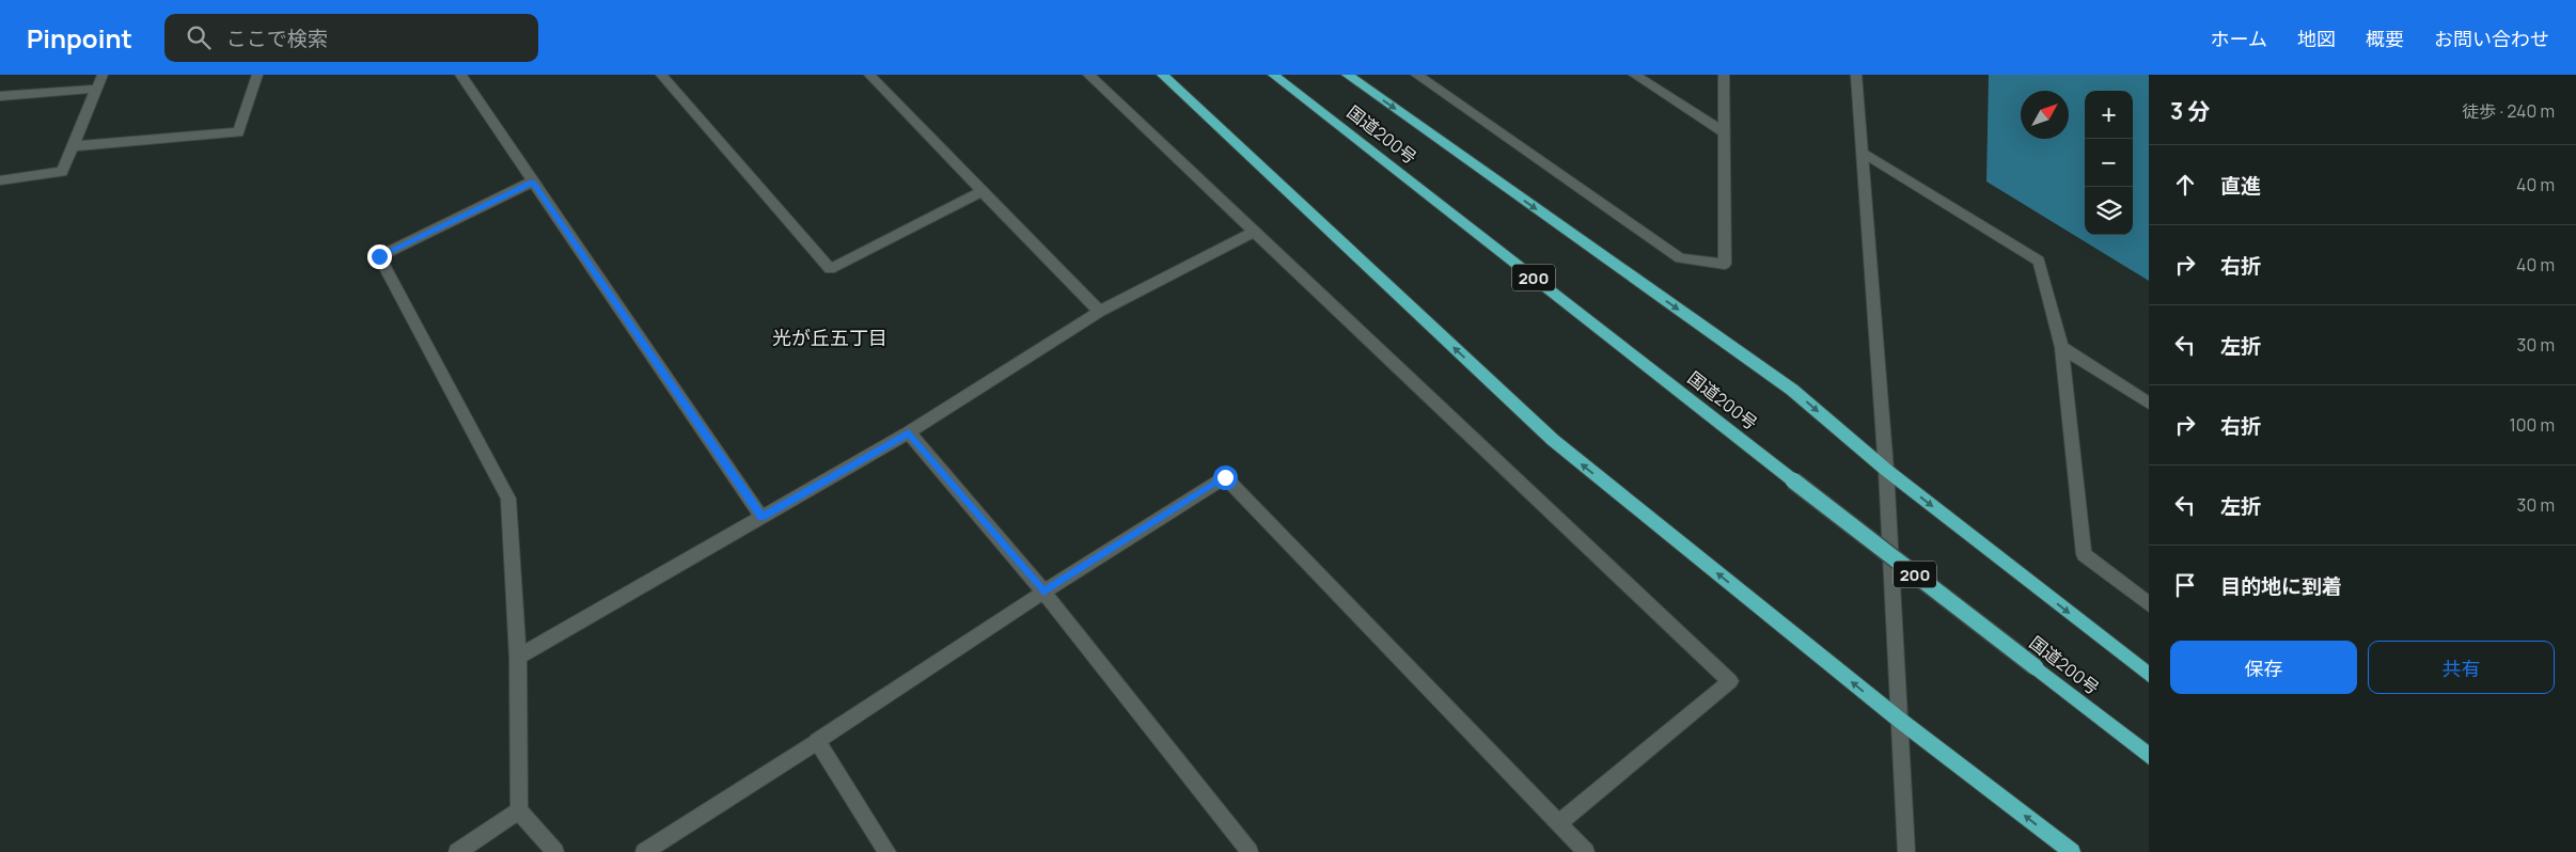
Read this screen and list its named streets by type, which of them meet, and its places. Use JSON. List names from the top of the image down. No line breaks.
{"streets":{"highway":["国道200号","200"]},"districts":["光が丘五丁目"],"north":"top right","page":{"header":"Pinpoint","search":"ここで検索","nav":["ホーム","地図","概要","お問い合わせ"],"heading":["3 分","徒歩 · 240 m"],"map_buttons":["+","−"],"list":[["直進","40 m"],["右折","40 m"],["左折","30 m"],["右折","100 m"],["左折","30 m"],"目的地に到着"],"buttons":["保存","共有"]}}
